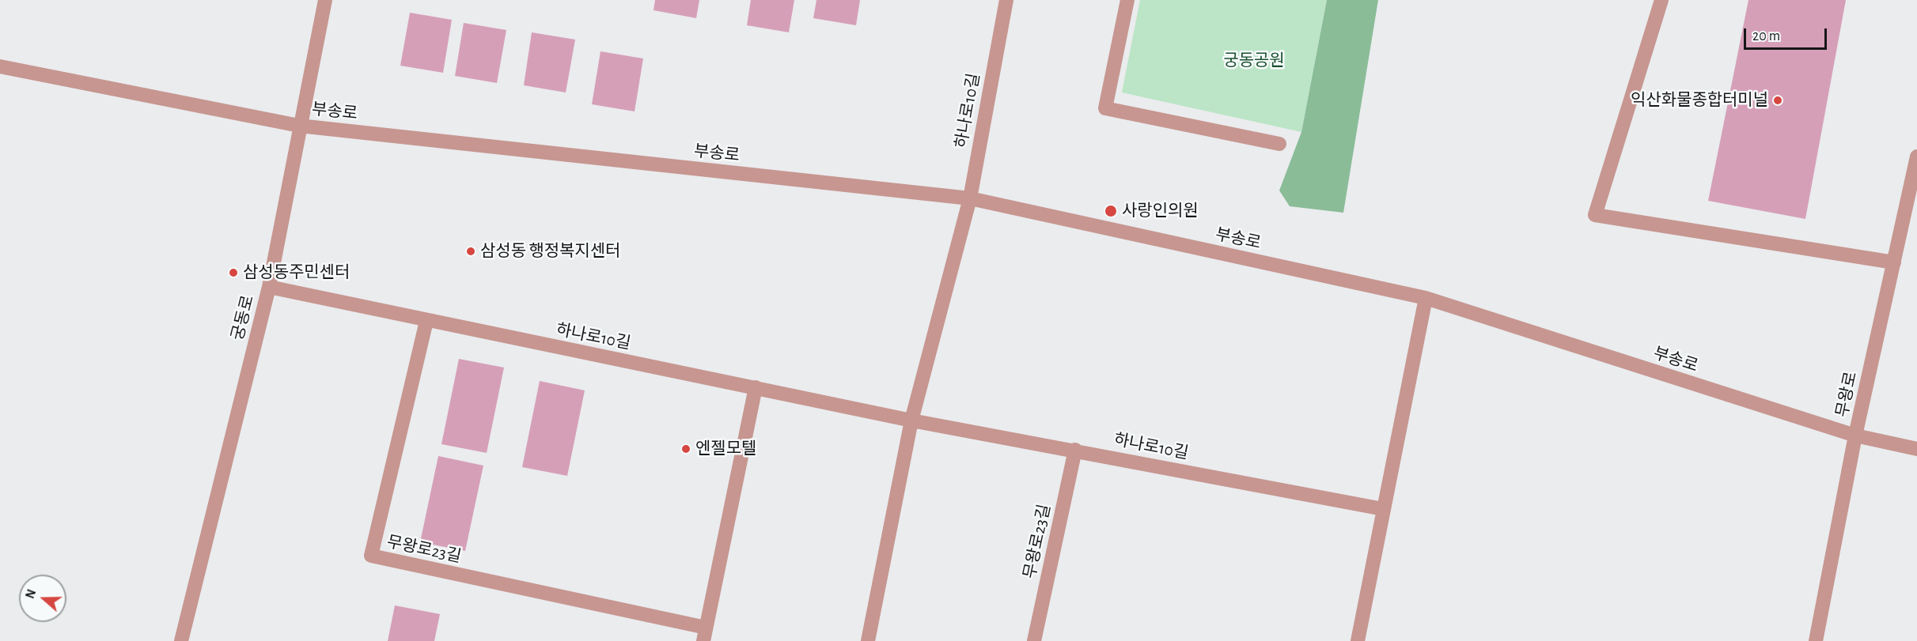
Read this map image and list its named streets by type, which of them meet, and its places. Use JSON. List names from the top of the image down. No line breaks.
{"streets":{"street":["하나로10길","부송로","궁동로","무왕로","무왕로23길"]},"crossings":[["하나로10길","부송로"],["하나로10길","궁동로"],["하나로10길","무왕로23길"],["부송로","궁동로"],["부송로","무왕로"]],"parks":["궁동공원"],"places":["익산화물종합터미널","사랑인의원","삼성동 행정복지센터","삼성동주민센터","엔젤모텔"],"scale_bar":"20 m","north":"left"}
